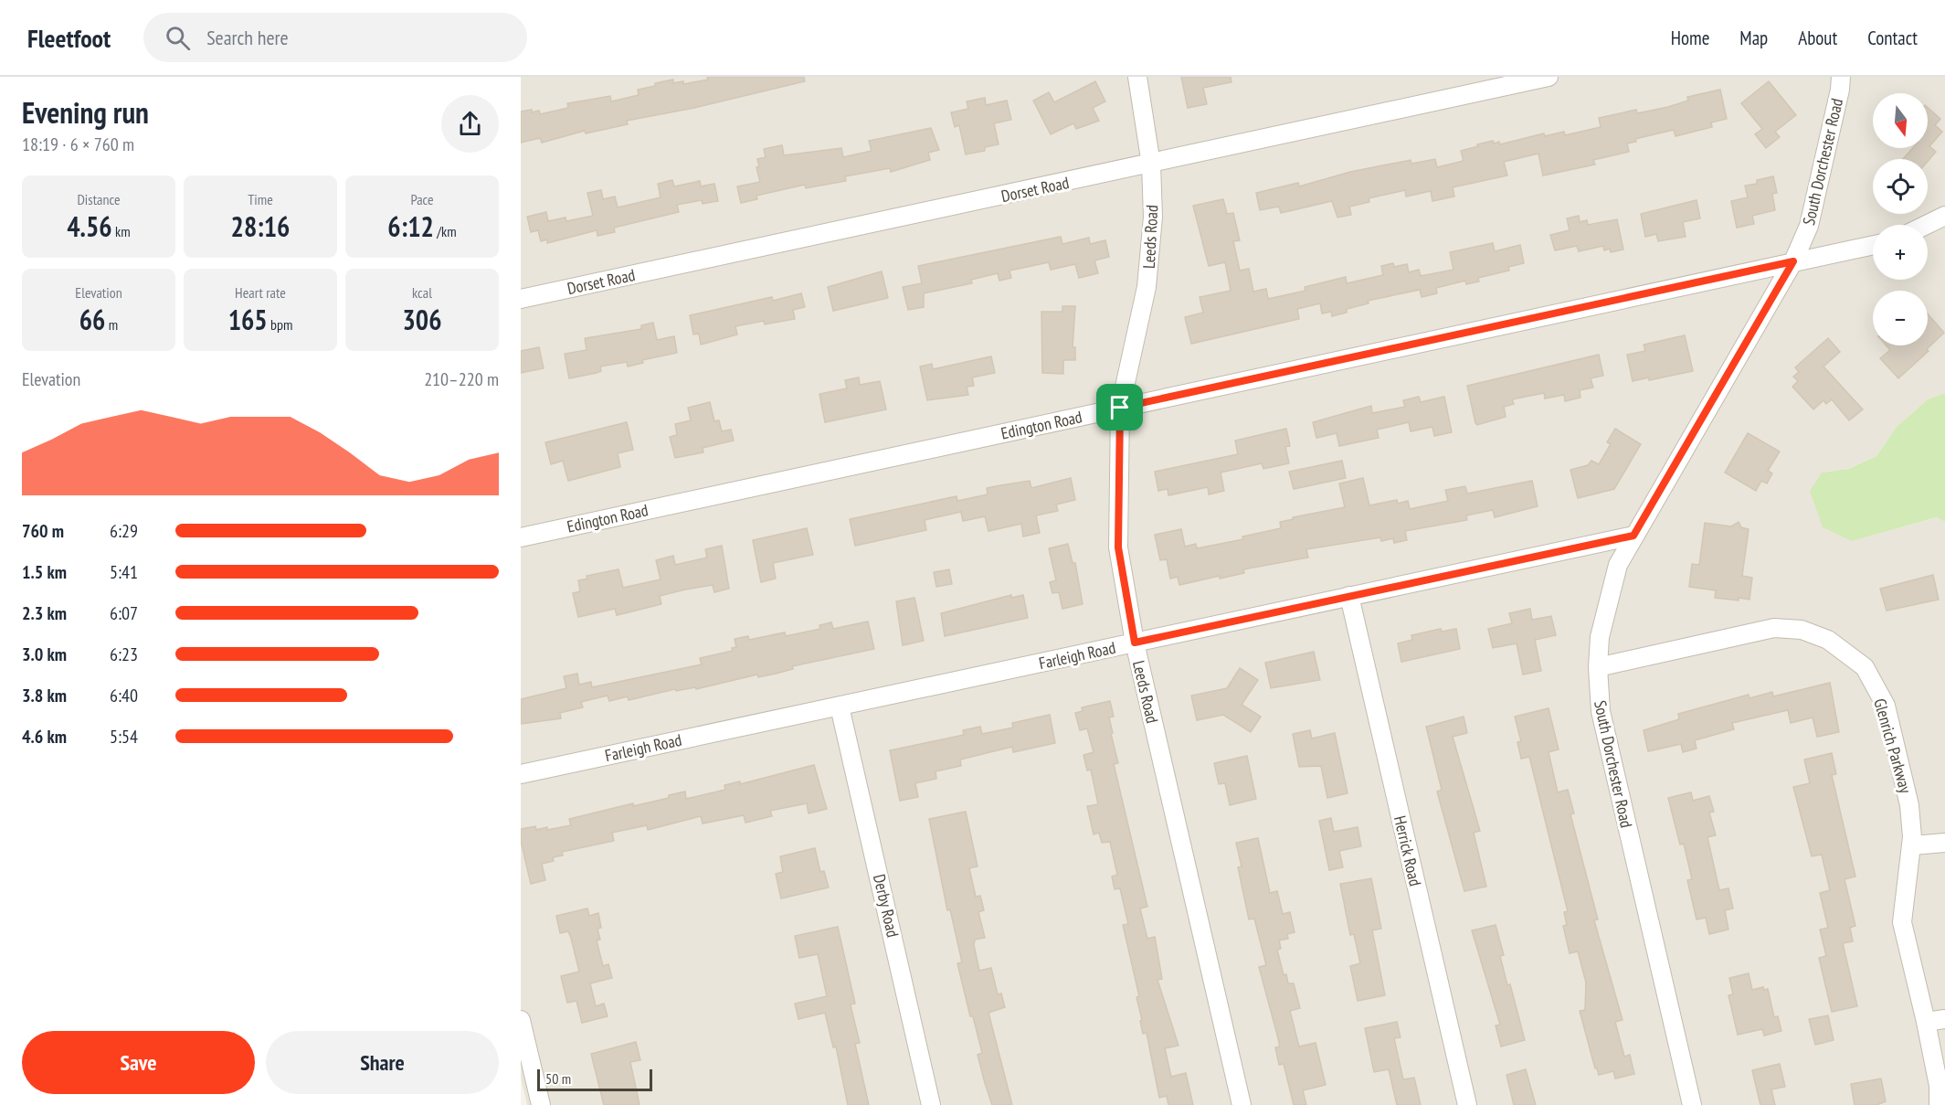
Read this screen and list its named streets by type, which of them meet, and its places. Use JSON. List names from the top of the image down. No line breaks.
{"streets":{"street":["South Dorchester Road","Dorset Road","Leeds Road","Edington Road","Farleigh Road","Glenrich Parkway","Herrick Road","Derby Road"]},"crossings":[["South Dorchester Road","Edington Road"],["South Dorchester Road","Farleigh Road"],["South Dorchester Road","Glenrich Parkway"],["Dorset Road","Leeds Road"],["Leeds Road","Edington Road"],["Leeds Road","Farleigh Road"],["Farleigh Road","Herrick Road"],["Farleigh Road","Derby Road"]],"scale_bar":"50 m","north":"bottom","page":{"header":"Fleetfoot","search":"Search here","nav":["Home","Map","About","Contact"],"heading":["Evening run","18:19 · 6 × 760 m"],"map_buttons":["+","−"],"stats":[["Distance","4.56 km"],["Time","28:16"],["Pace","6:12 /km"],["Elevation","66 m"],["Heart rate","165 bpm"],["kcal","306"]],"chart":["Elevation","210–220 m"],"list":[{"name":"760 m","note":"6:29"},{"name":"1.5 km","note":"5:41"},{"name":"2.3 km","note":"6:07"},{"name":"3.0 km","note":"6:23"},{"name":"3.8 km","note":"6:40"},{"name":"4.6 km","note":"5:54"}],"buttons":["Save","Share"],"scale":"50 m"}}
